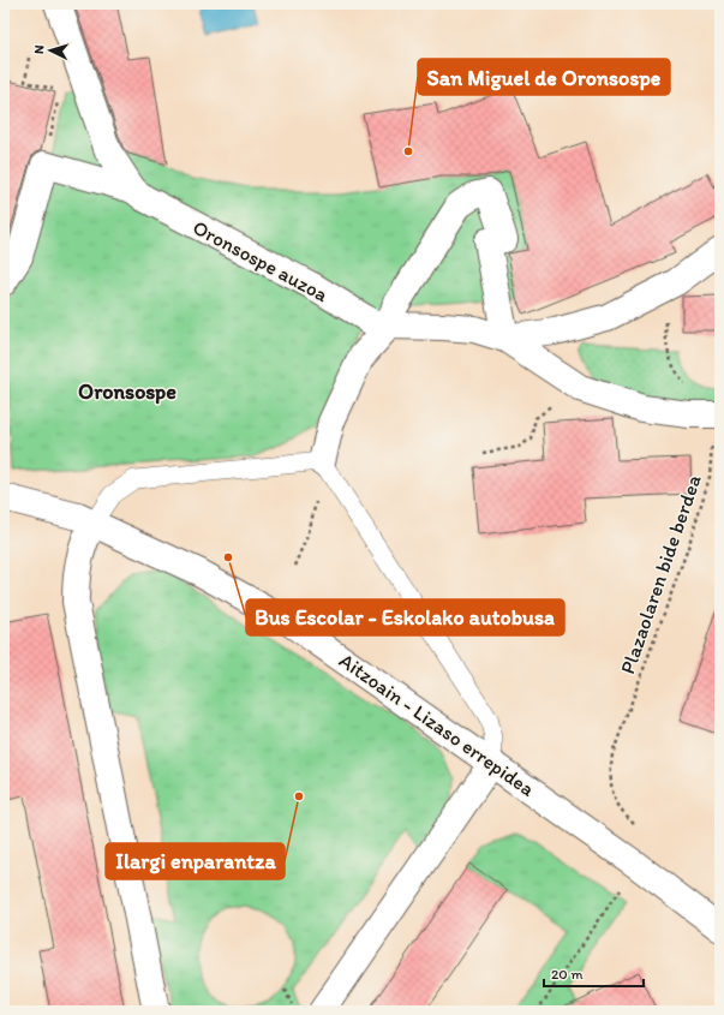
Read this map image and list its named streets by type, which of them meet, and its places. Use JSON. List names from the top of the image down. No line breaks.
{"streets":{"street":["Oronsospe auzoa","Aitzoain - Lizaso errepidea"],"path":["Plazaolaren bide berdea"]},"crossings":[["Oronsospe auzoa","Plazaolaren bide berdea"]],"districts":["Oronsospe"],"places":["San Miguel de Oronsospe","Bus Escolar - Eskolako autobusa","Ilargi enparantza"],"scale_bar":"20 m","north":"left"}
